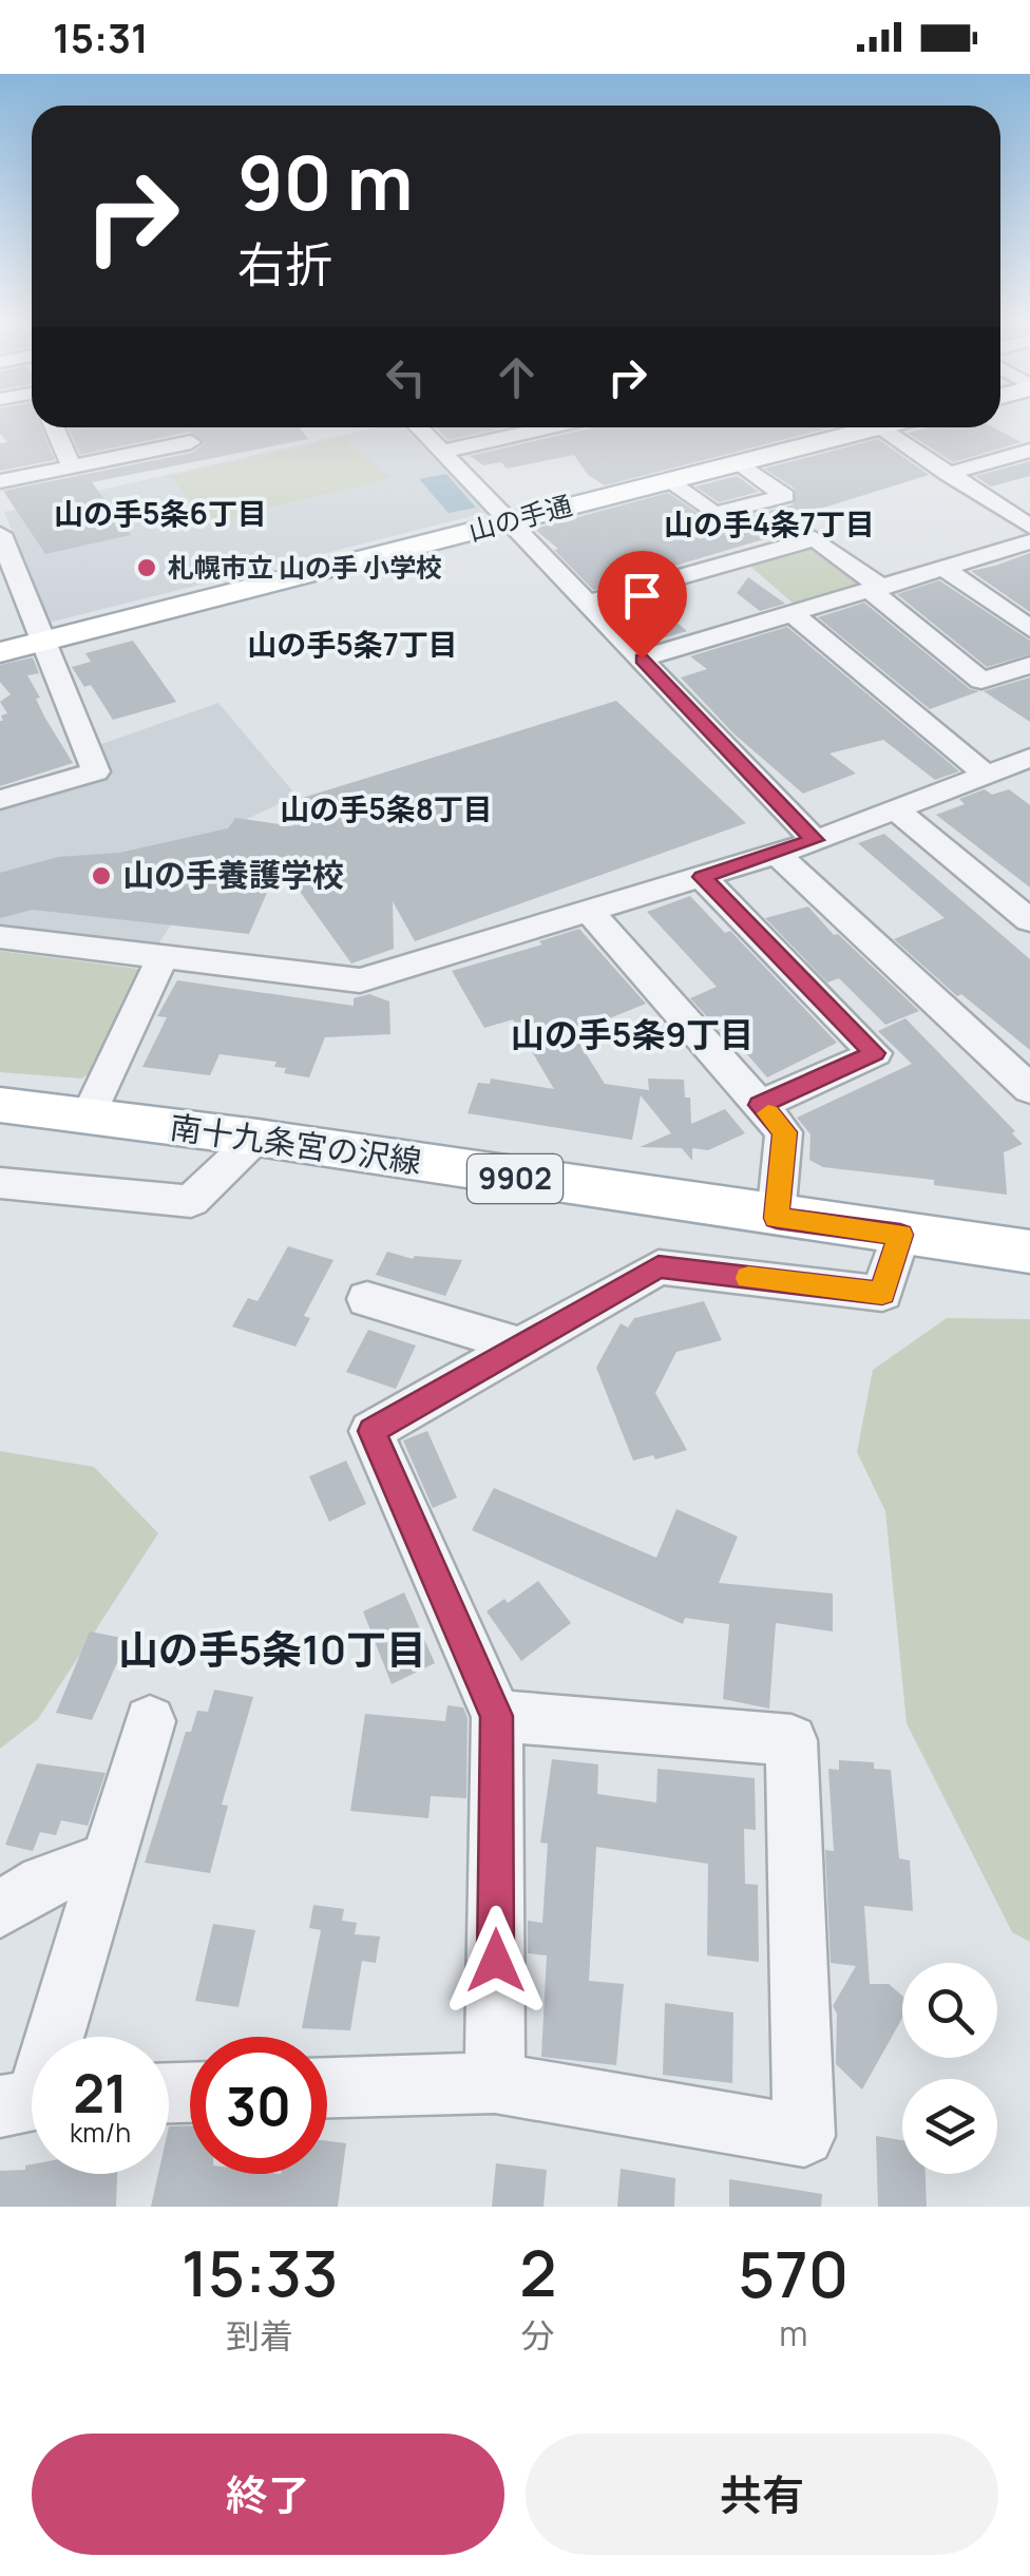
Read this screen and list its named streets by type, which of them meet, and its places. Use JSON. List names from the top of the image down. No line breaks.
{"streets":{"main road":["山の手通","南十九条宮の沢線","9902"]},"districts":["山の手5条6丁目","山の手4条7丁目","山の手5条7丁目","山の手5条8丁目","山の手5条9丁目","山の手5条10丁目"],"places":["札幌市立 山の手 小学校","山の手養護学校"],"page":{"status":"15:31","turn":["90 m","右折"],"speed":"21 km/h","limit":"30","eta":["15:33","到着","2","分","570","m"],"buttons":["終了","共有"]}}
